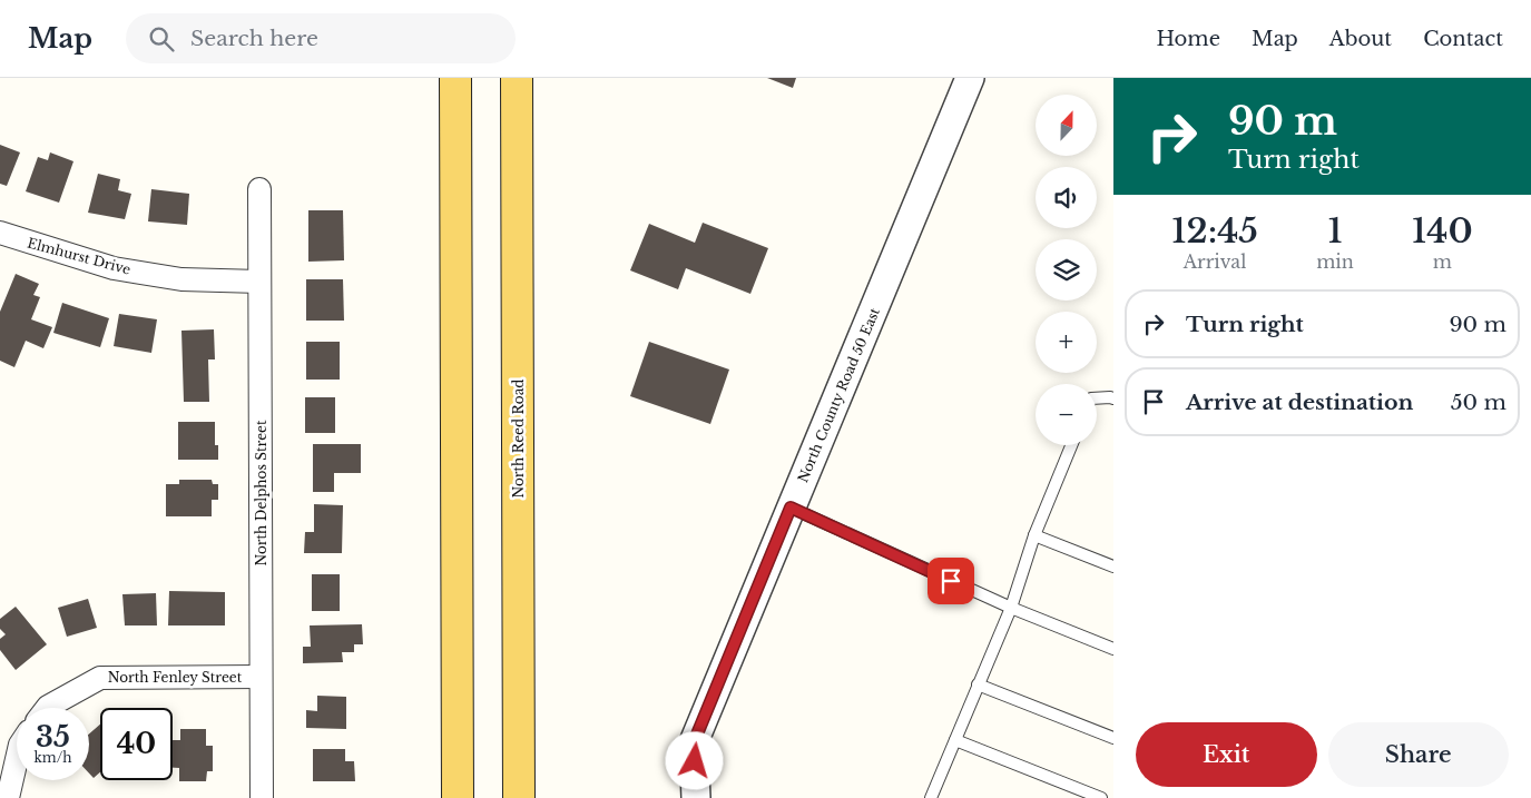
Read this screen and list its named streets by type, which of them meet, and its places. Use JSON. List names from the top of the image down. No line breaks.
{"streets":{"main road":["North Reed Road"],"street":["Elmhurst Drive","North County Road 50 East","North Delphos Street","North Fenley Street"]},"crossings":[["Elmhurst Drive","North Delphos Street"],["North Delphos Street","North Fenley Street"]],"north":"top","page":{"header":"Map","search":"Search here","nav":["Home","Map","About","Contact"],"turn":["90 m","Turn right"],"map_buttons":["+","−"],"eta":["12:45","Arrival","1","min","140","m"],"list":[{"name":"Turn right","value":"90 m"},{"name":"Arrive at destination","value":"50 m"}],"speed":"35 km/h","limit":"40","buttons":["Exit","Share"]}}
